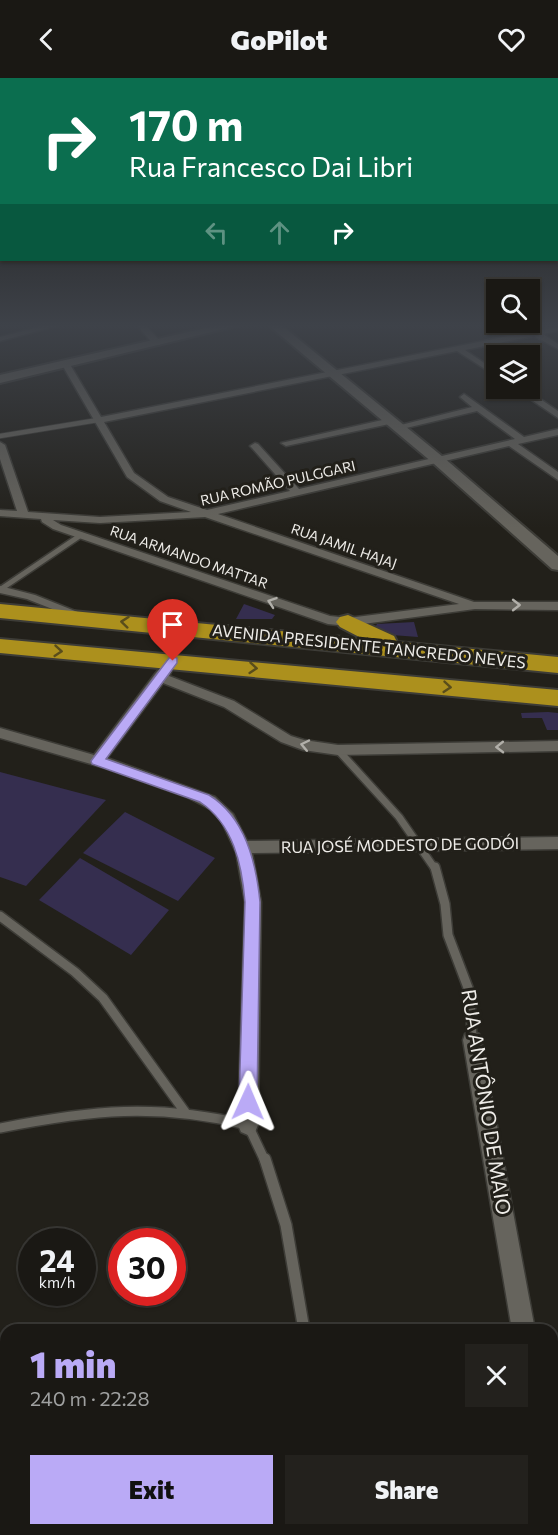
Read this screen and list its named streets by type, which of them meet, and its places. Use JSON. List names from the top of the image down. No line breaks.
{"streets":{"highway":["AVENIDA PRESIDENTE TANCREDO NEVES"],"street":["RUA ROMÃO PULGGARI","RUA JAMIL HAJAJ","RUA ARMANDO MATTAR","RUA JOSÉ MODESTO DE GODÓI","RUA ANTÔNIO DE MAIO"]},"crossings":[["RUA ROMÃO PULGGARI","RUA JAMIL HAJAJ"],["RUA ROMÃO PULGGARI","RUA ARMANDO MATTAR"],["RUA JOSÉ MODESTO DE GODÓI","RUA ANTÔNIO DE MAIO"]],"page":{"header":"GoPilot","turn":["170 m","Rua Francesco Dai Libri"],"speed":"24 km/h","limit":"30","heading":["1 min","240 m · 22:28"],"buttons":["Exit","Share"]}}
